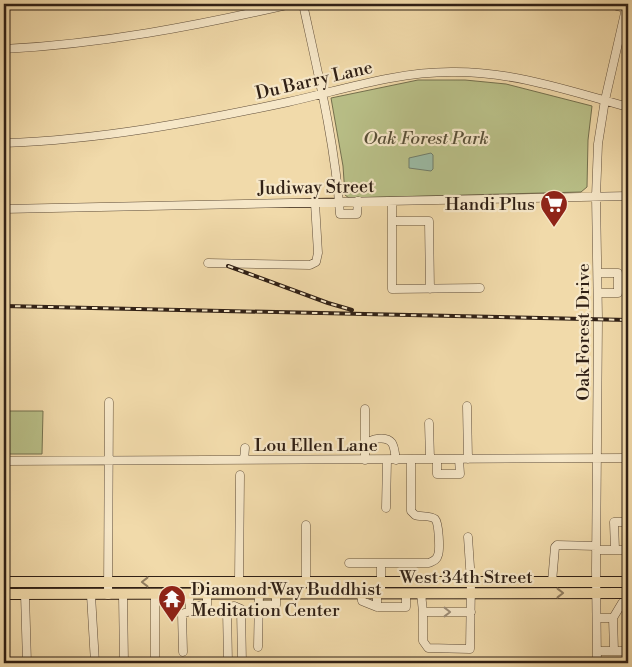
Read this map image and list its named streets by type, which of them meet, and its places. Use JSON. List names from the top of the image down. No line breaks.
{"streets":{"main road":["West 34th Street"],"street":["Du Barry Lane","Judiway Street","Oak Forest Drive","Lou Ellen Lane"]},"crossings":[["Du Barry Lane","Oak Forest Drive"],["Judiway Street","Oak Forest Drive"],["Oak Forest Drive","Lou Ellen Lane"],["Oak Forest Drive","West 34th Street"]],"parks":["Oak Forest Park"],"places":{"supermarket":["Handi Plus"],"temple":["Diamond Way Buddhist Meditation Center"]}}
